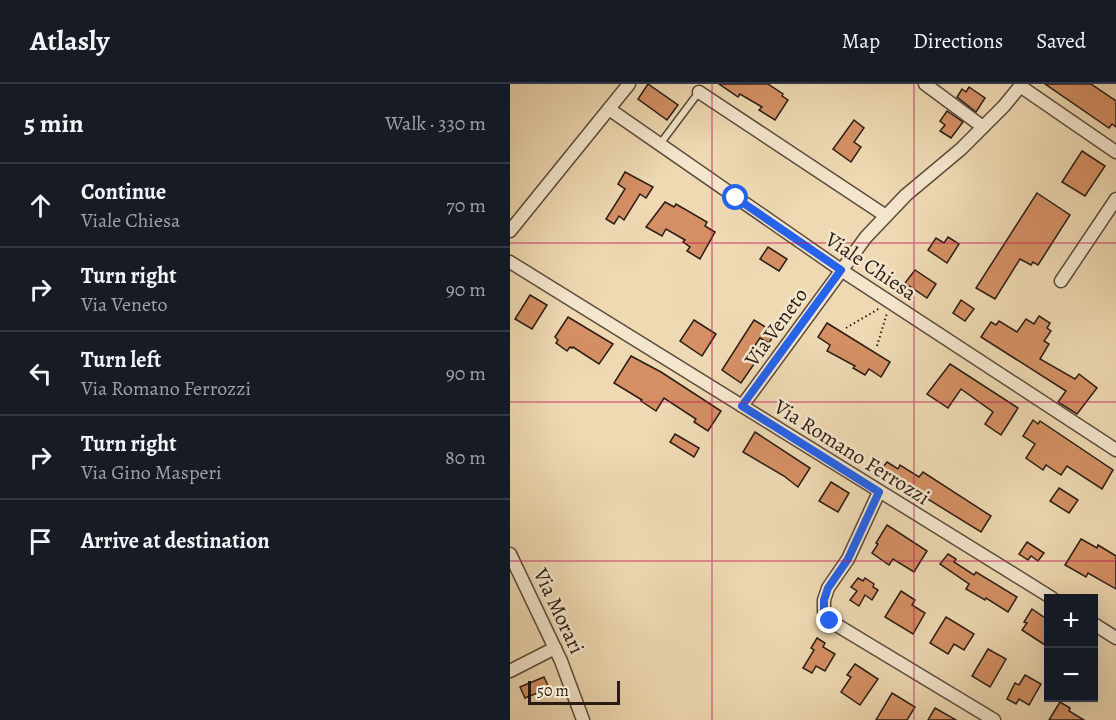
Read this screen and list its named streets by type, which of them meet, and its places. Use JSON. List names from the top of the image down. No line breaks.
{"streets":{"street":["Viale Chiesa","Via Veneto","Via Romano Ferrozzi","Via Morari"]},"crossings":[["Viale Chiesa","Via Veneto"],["Via Veneto","Via Romano Ferrozzi"]],"scale_bar":"50 m","page":{"header":"Atlasly","nav":["Map","Directions","Saved"],"heading":["5 min","Walk · 330 m"],"list":[["Continue","Viale Chiesa","70 m"],["Turn right","Via Veneto","90 m"],["Turn left","Via Romano Ferrozzi","90 m"],["Turn right","Via Gino Masperi","80 m"],"Arrive at destination"],"map_buttons":["+","−"],"scale":"50 m"}}
